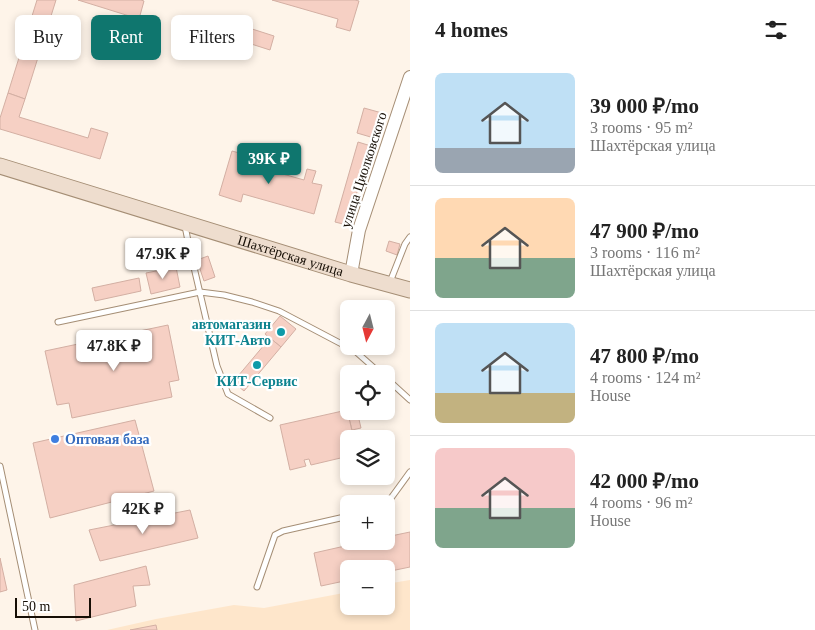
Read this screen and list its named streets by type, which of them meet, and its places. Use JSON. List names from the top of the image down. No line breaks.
{"streets":{"main road":["Шахтёрская улица"],"street":["улица Циолковского"]},"crossings":[["улица Циолковского","Шахтёрская улица"]],"places":["автомагазин КИТ-Авто","КИТ-Сервис","Оптовая база"],"scale_bar":"50 m","north":"bottom","page":{"heading":"4 homes","chip":["Buy","Rent","Filters"],"list":[{"name":"39 000 ₽/mo","note":"3 rooms · 95 m² · Шахтёрская улица"},{"name":"47 900 ₽/mo","note":"3 rooms · 116 m² · Шахтёрская улица"},{"name":"47 800 ₽/mo","note":"4 rooms · 124 m² · House"},{"name":"42 000 ₽/mo","note":"4 rooms · 96 m² · House"}],"price":["39K ₽","47.9K ₽","47.8K ₽","42K ₽"],"map_buttons":["+","−"],"scale":"50 m"}}
